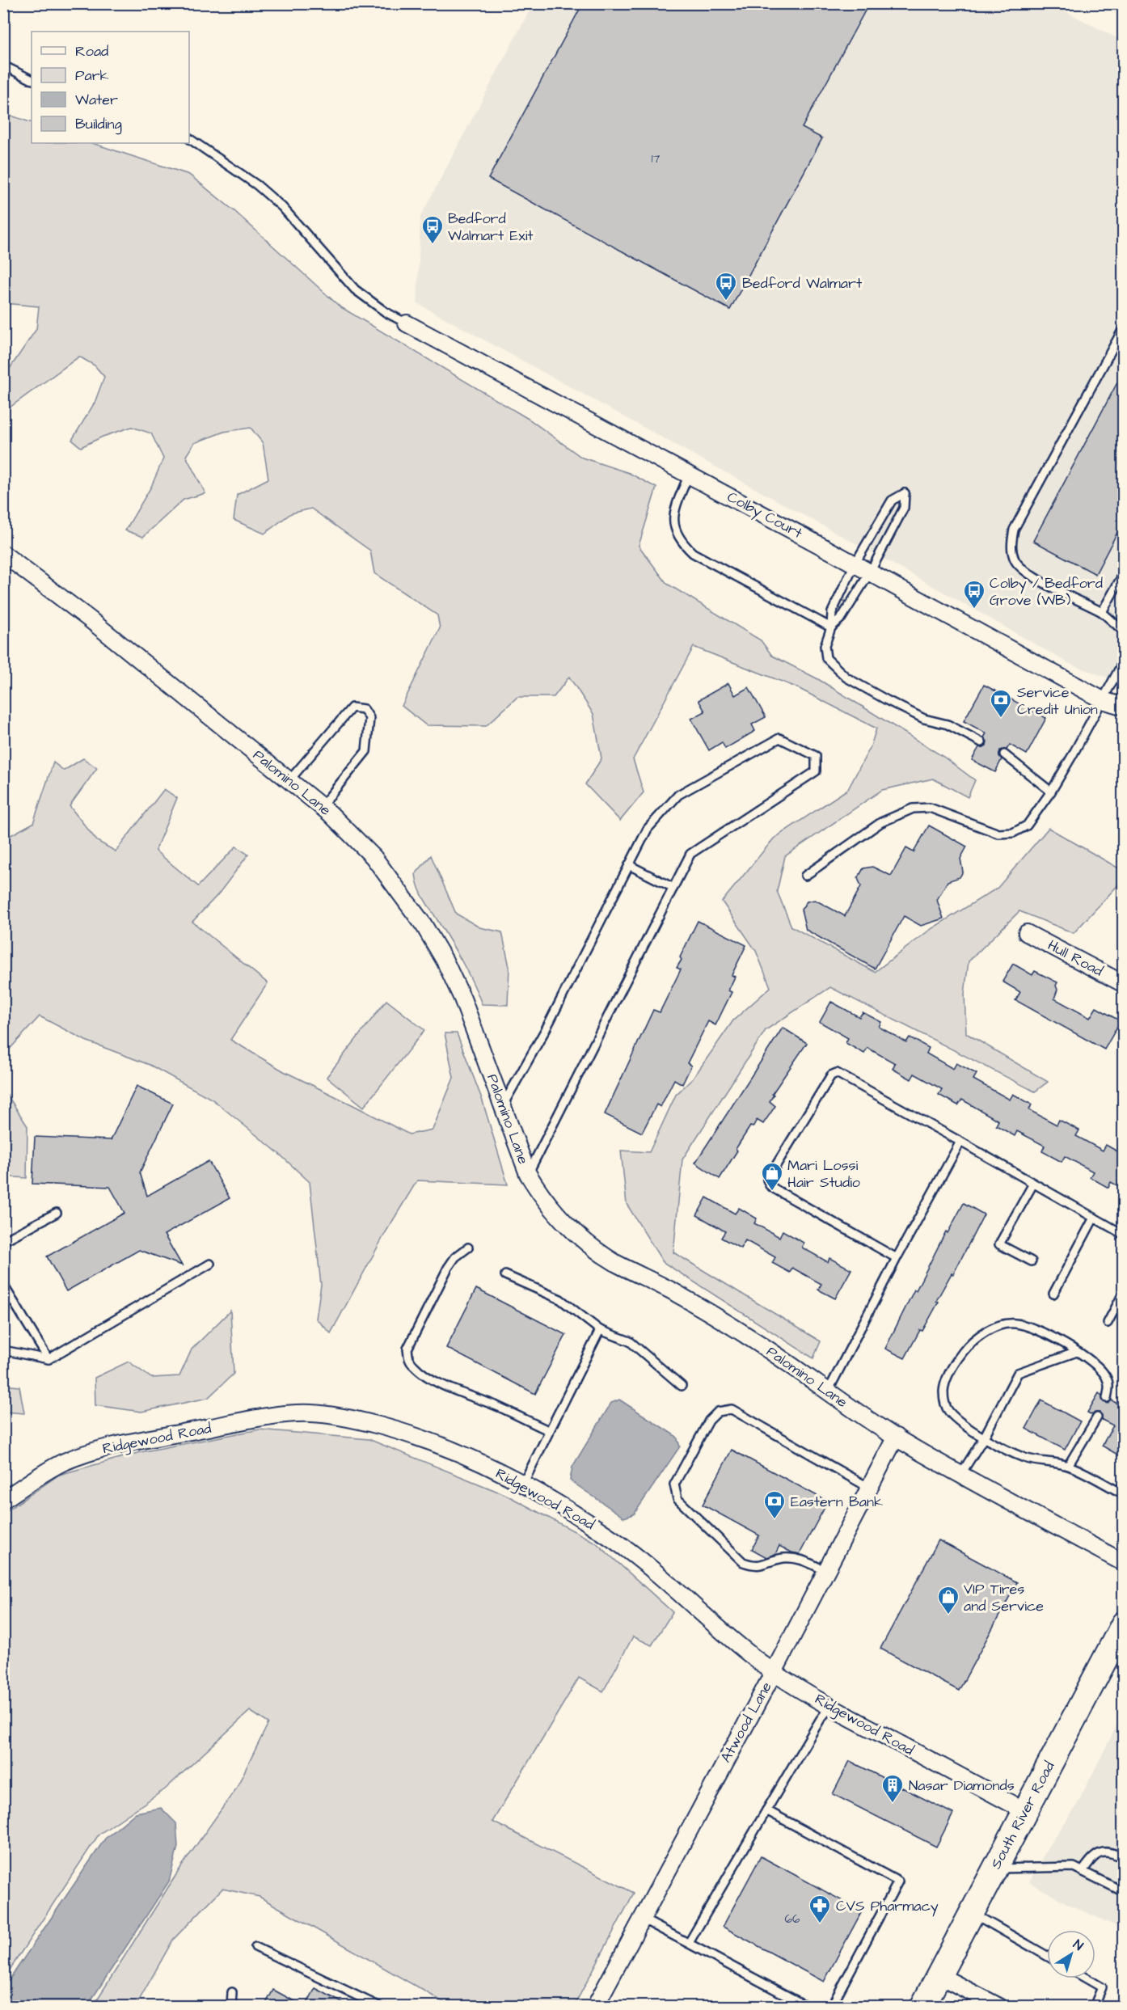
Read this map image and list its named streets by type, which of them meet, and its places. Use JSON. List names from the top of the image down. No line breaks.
{"streets":{"main road":["South River Road"],"street":["Colby Court","Palomino Lane","Hull Road","Ridgewood Road","Atwood Lane"]},"crossings":[["Palomino Lane","Atwood Lane"],["Ridgewood Road","Atwood Lane"],["Ridgewood Road","South River Road"]],"places":{"bus stop":["Bedford Walmart Exit","Bedford Walmart","Colby / Bedford Grove (WB)"],"bank":["Service Credit Union","Eastern Bank"],"shop":["Mari Lossi Hair Studio","VIP Tires and Service"],"building":["Nasar Diamonds"],"pharmacy":["CVS Pharmacy"]},"house_numbers":["17","66"],"legend":["Road","Park","Water","Building"],"north":"top right"}
